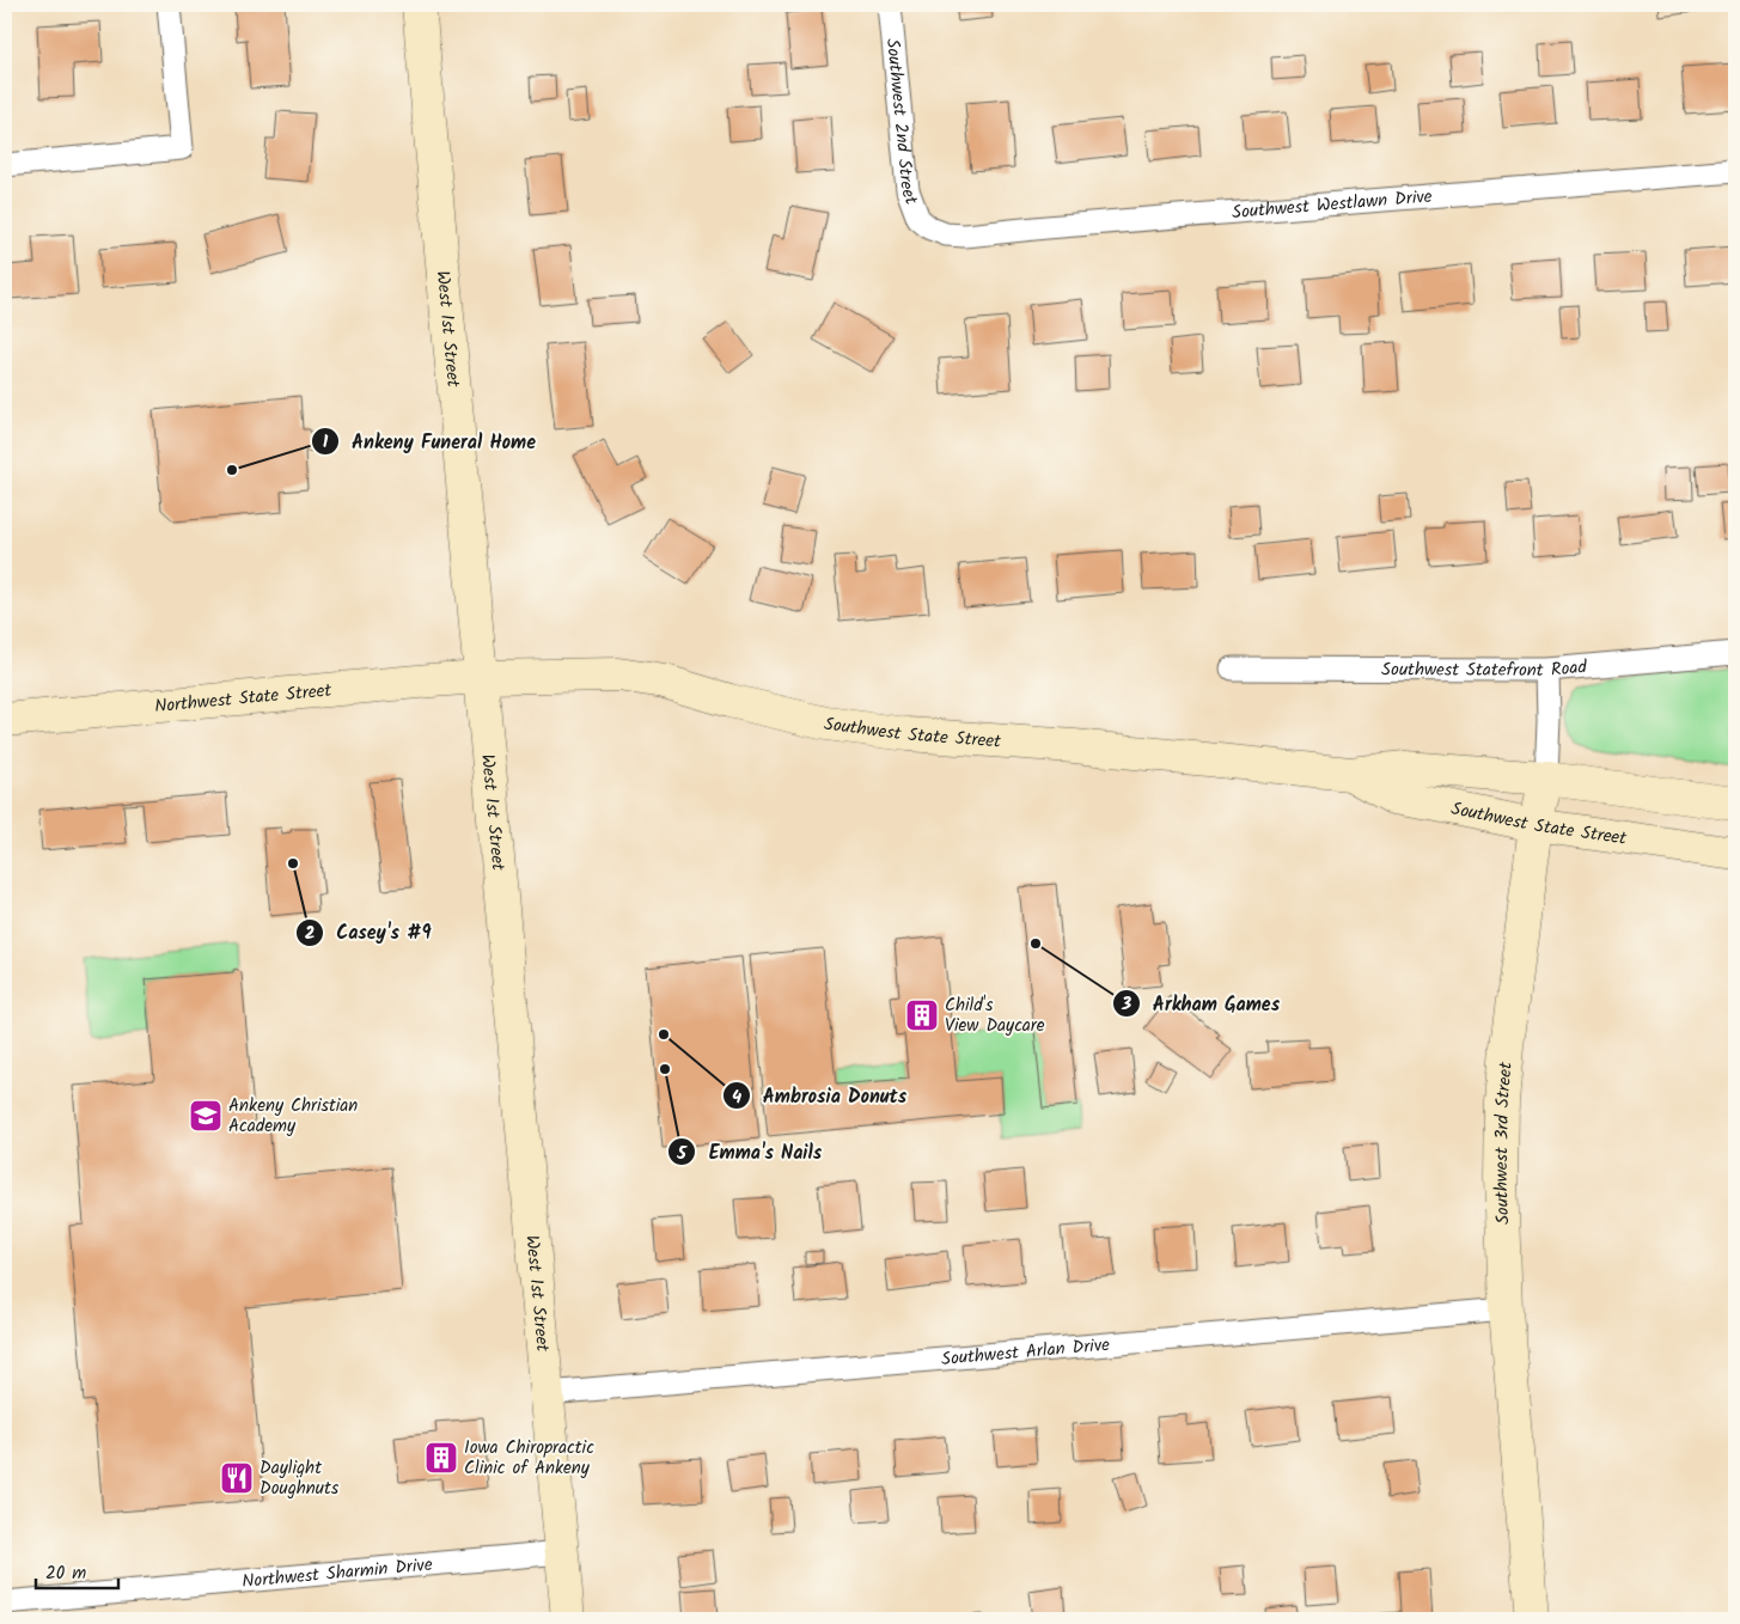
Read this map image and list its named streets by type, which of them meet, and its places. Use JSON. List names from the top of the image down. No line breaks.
{"streets":{"main road":["West 1st Street","Northwest State Street","Southwest State Street","Southwest 3rd Street"],"street":["Southwest 2nd Street","Southwest Westlawn Drive","Southwest Statefront Road","Southwest Arlan Drive","Northwest Sharmin Drive"]},"crossings":[["Southwest 2nd Street","Southwest Westlawn Drive"],["West 1st Street","Northwest State Street"],["West 1st Street","Southwest State Street"],["West 1st Street","Southwest Arlan Drive"],["West 1st Street","Northwest Sharmin Drive"],["Southwest Statefront Road","Southwest 3rd Street"],["Northwest State Street","Southwest State Street"],["Southwest State Street","Southwest 3rd Street"],["Southwest 3rd Street","Southwest Arlan Drive"]],"places":{"other":["Ankeny Funeral Home","Casey's #9","Arkham Games","Ambrosia Donuts","Emma's Nails"],"building":["Child's View Daycare","Iowa Chiropractic Clinic of Ankeny"],"school or university":["Ankeny Christian Academy"],"restaurant":["Daylight Doughnuts"]},"scale_bar":"20 m"}
